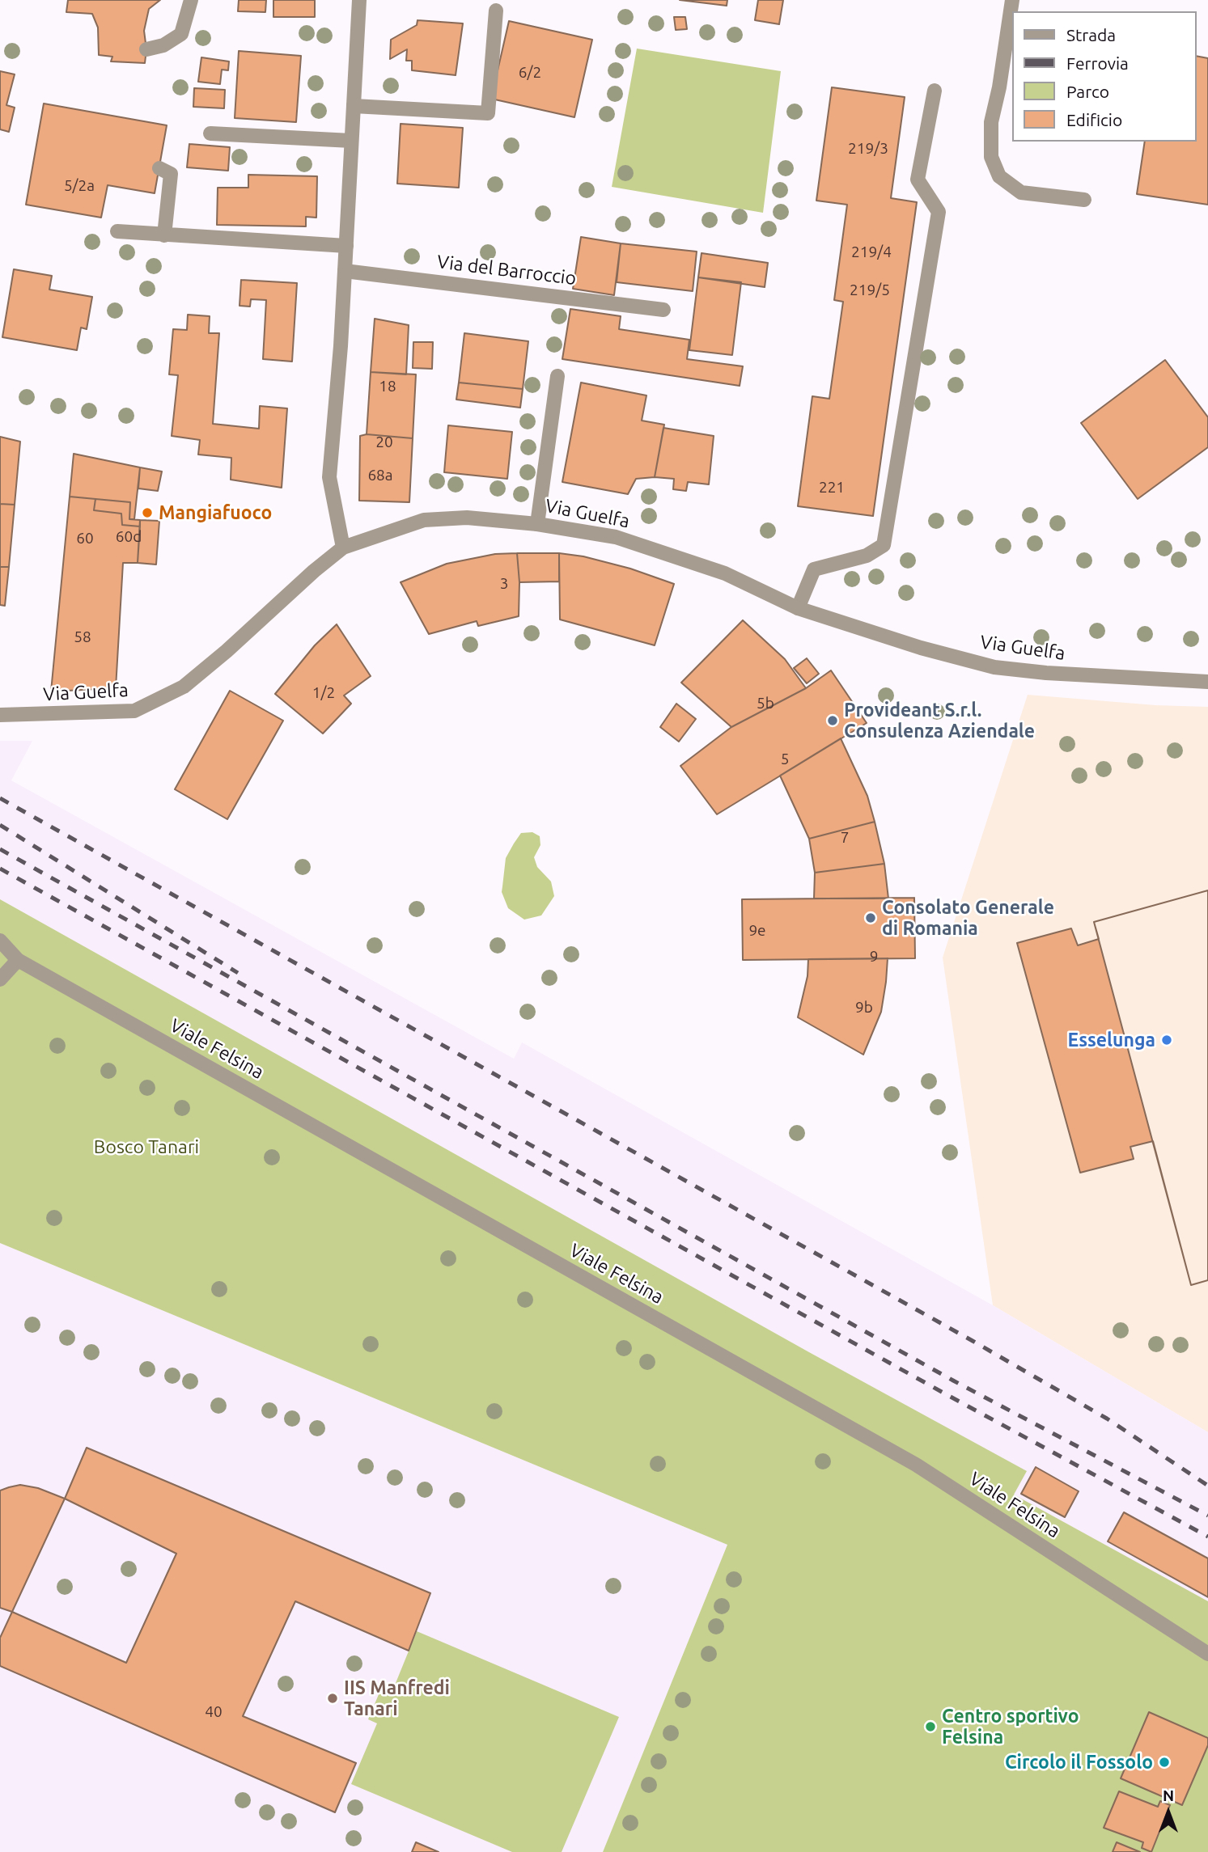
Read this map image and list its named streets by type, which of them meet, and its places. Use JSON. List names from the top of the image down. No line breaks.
{"streets":{"street":["Via del Barroccio","Via Guelfa","Viale Felsina"]},"parks":["Bosco Tanari"],"places":["Mangiafuoco","Provideant S.r.l. Consulenza Aziendale","Consolato Generale di Romania","Esselunga","IIS Manfredi Tanari","Centro sportivo Felsina","Circolo il Fossolo"],"house_numbers":["6/2","219/3","5/2a","219/4","219/5","18","20","68a","221","60d","60","3","58","1/2","5b","5","7","9e","9","9b","40"],"legend":["Strada","Ferrovia","Parco","Edificio"],"north":"top"}
